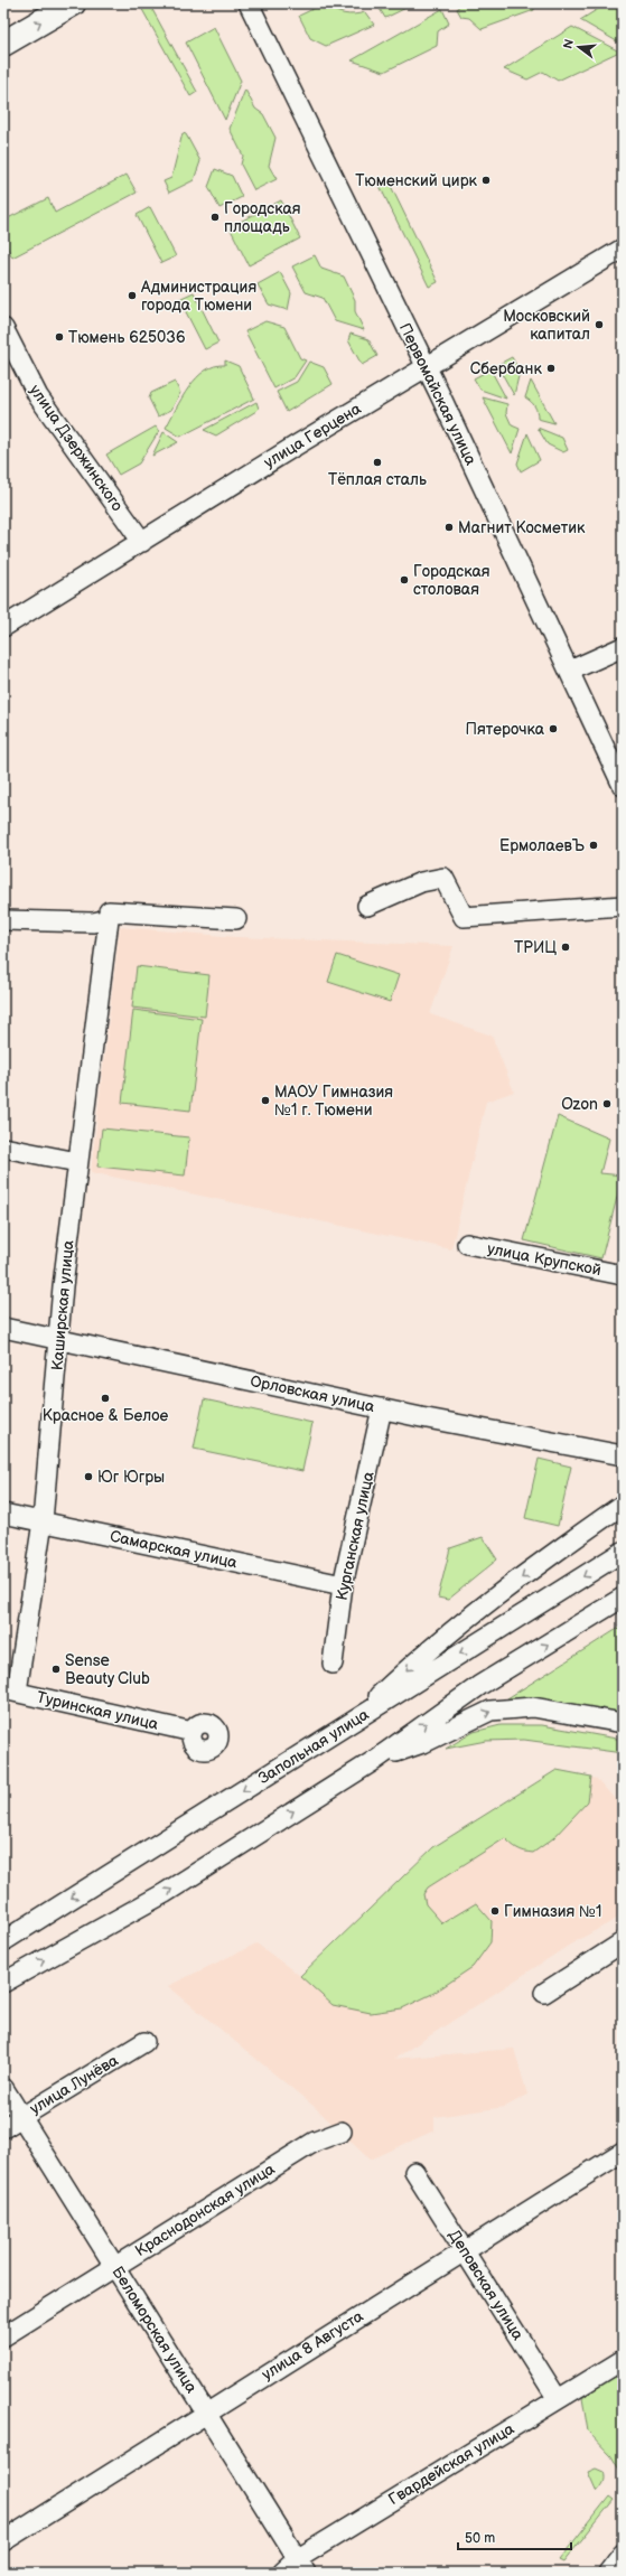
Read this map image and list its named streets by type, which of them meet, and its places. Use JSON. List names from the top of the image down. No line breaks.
{"streets":{"street":["Первомайская улица","улица Герцена","улица Дзержинского","улица Крупской","Каширская улица","Орловская улица","Курганская улица","Самарская улица","Туринская улица","Запольная улица","улица Лунёва","Краснодонская улица","Деповская улица","Беломорская улица","улица 8 Августа","Гвардейская улица"]},"crossings":[["Первомайская улица","улица Герцена"],["улица Герцена","улица Дзержинского"],["Каширская улица","Орловская улица"],["Каширская улица","Самарская улица"],["Каширская улица","Туринская улица"],["Орловская улица","Курганская улица"],["Курганская улица","Самарская улица"],["улица Лунёва","Беломорская улица"],["Краснодонская улица","Беломорская улица"],["Деповская улица","улица 8 Августа"],["Деповская улица","Гвардейская улица"],["Беломорская улица","улица 8 Августа"],["Беломорская улица","Гвардейская улица"]],"places":["Тюменский цирк","Городская площадь","Администрация города Тюмени","Московский капитал","Тюмень 625036","Сбербанк","Тёплая сталь","Магнит Косметик","Городская столовая","Пятерочка","ЕрмолаевЪ","ТРИЦ","МАОУ Гимназия №1 г. Тюмени","Ozon","Красное & Белое","Юг Югры","Sense Beauty Club","Гимназия №1"],"scale_bar":"50 m","north":"left"}
